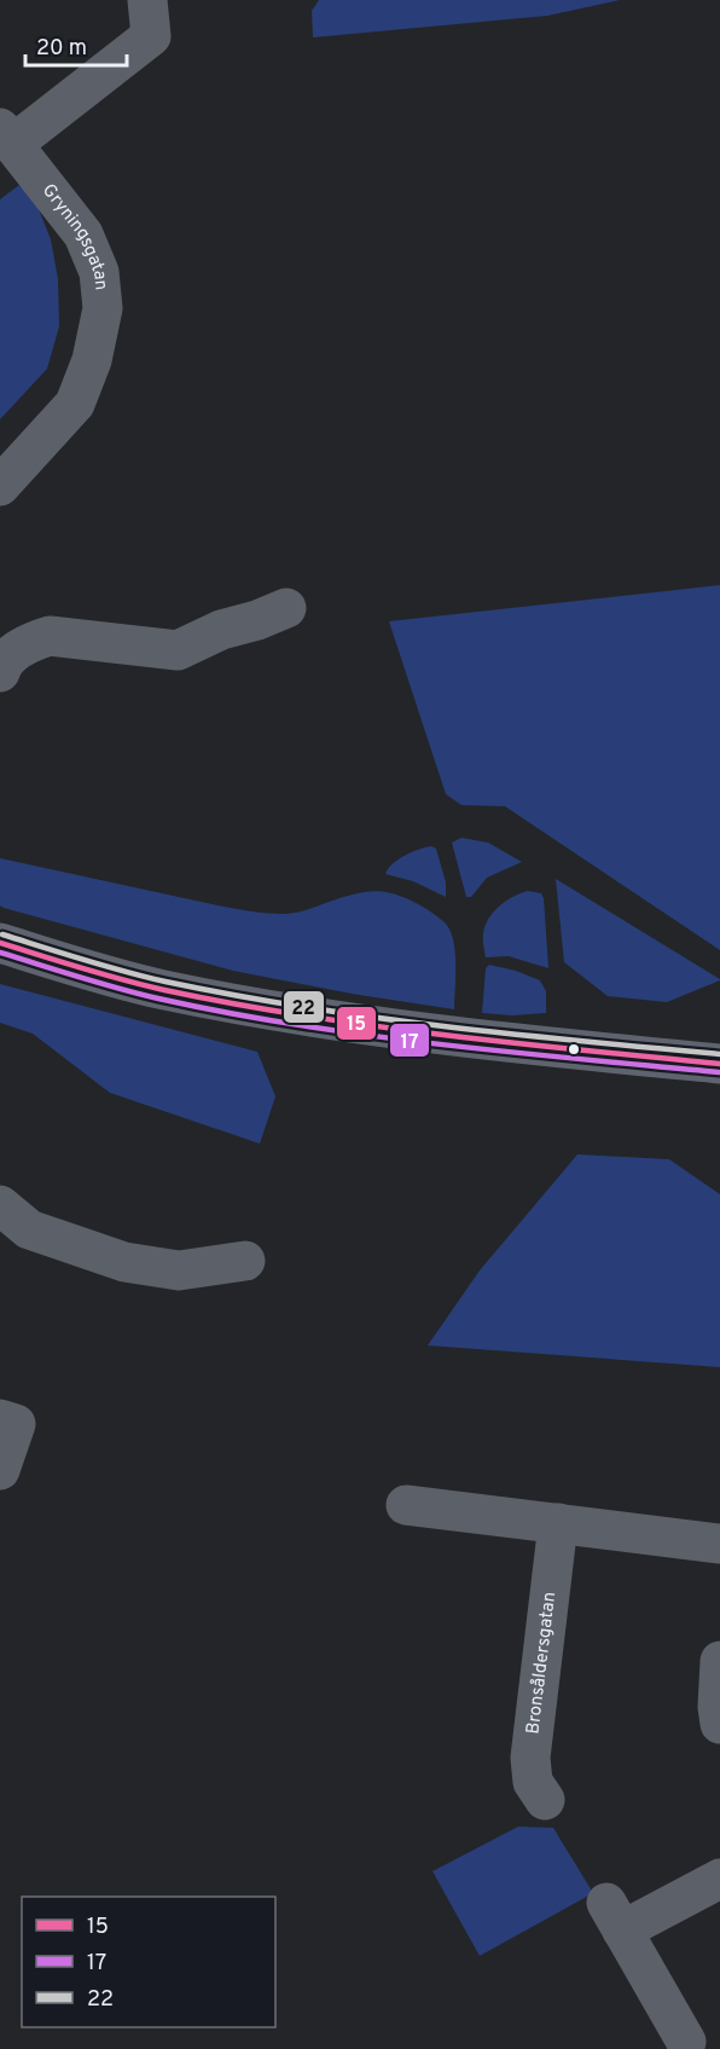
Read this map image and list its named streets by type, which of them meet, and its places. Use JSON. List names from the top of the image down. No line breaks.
{"streets":{"street":["Gryningsgatan","Bronsåldersgatan"]},"lines":["transit line 22","transit line 15","transit line 17"],"legend":["15","17","22"],"scale_bar":"20 m"}
